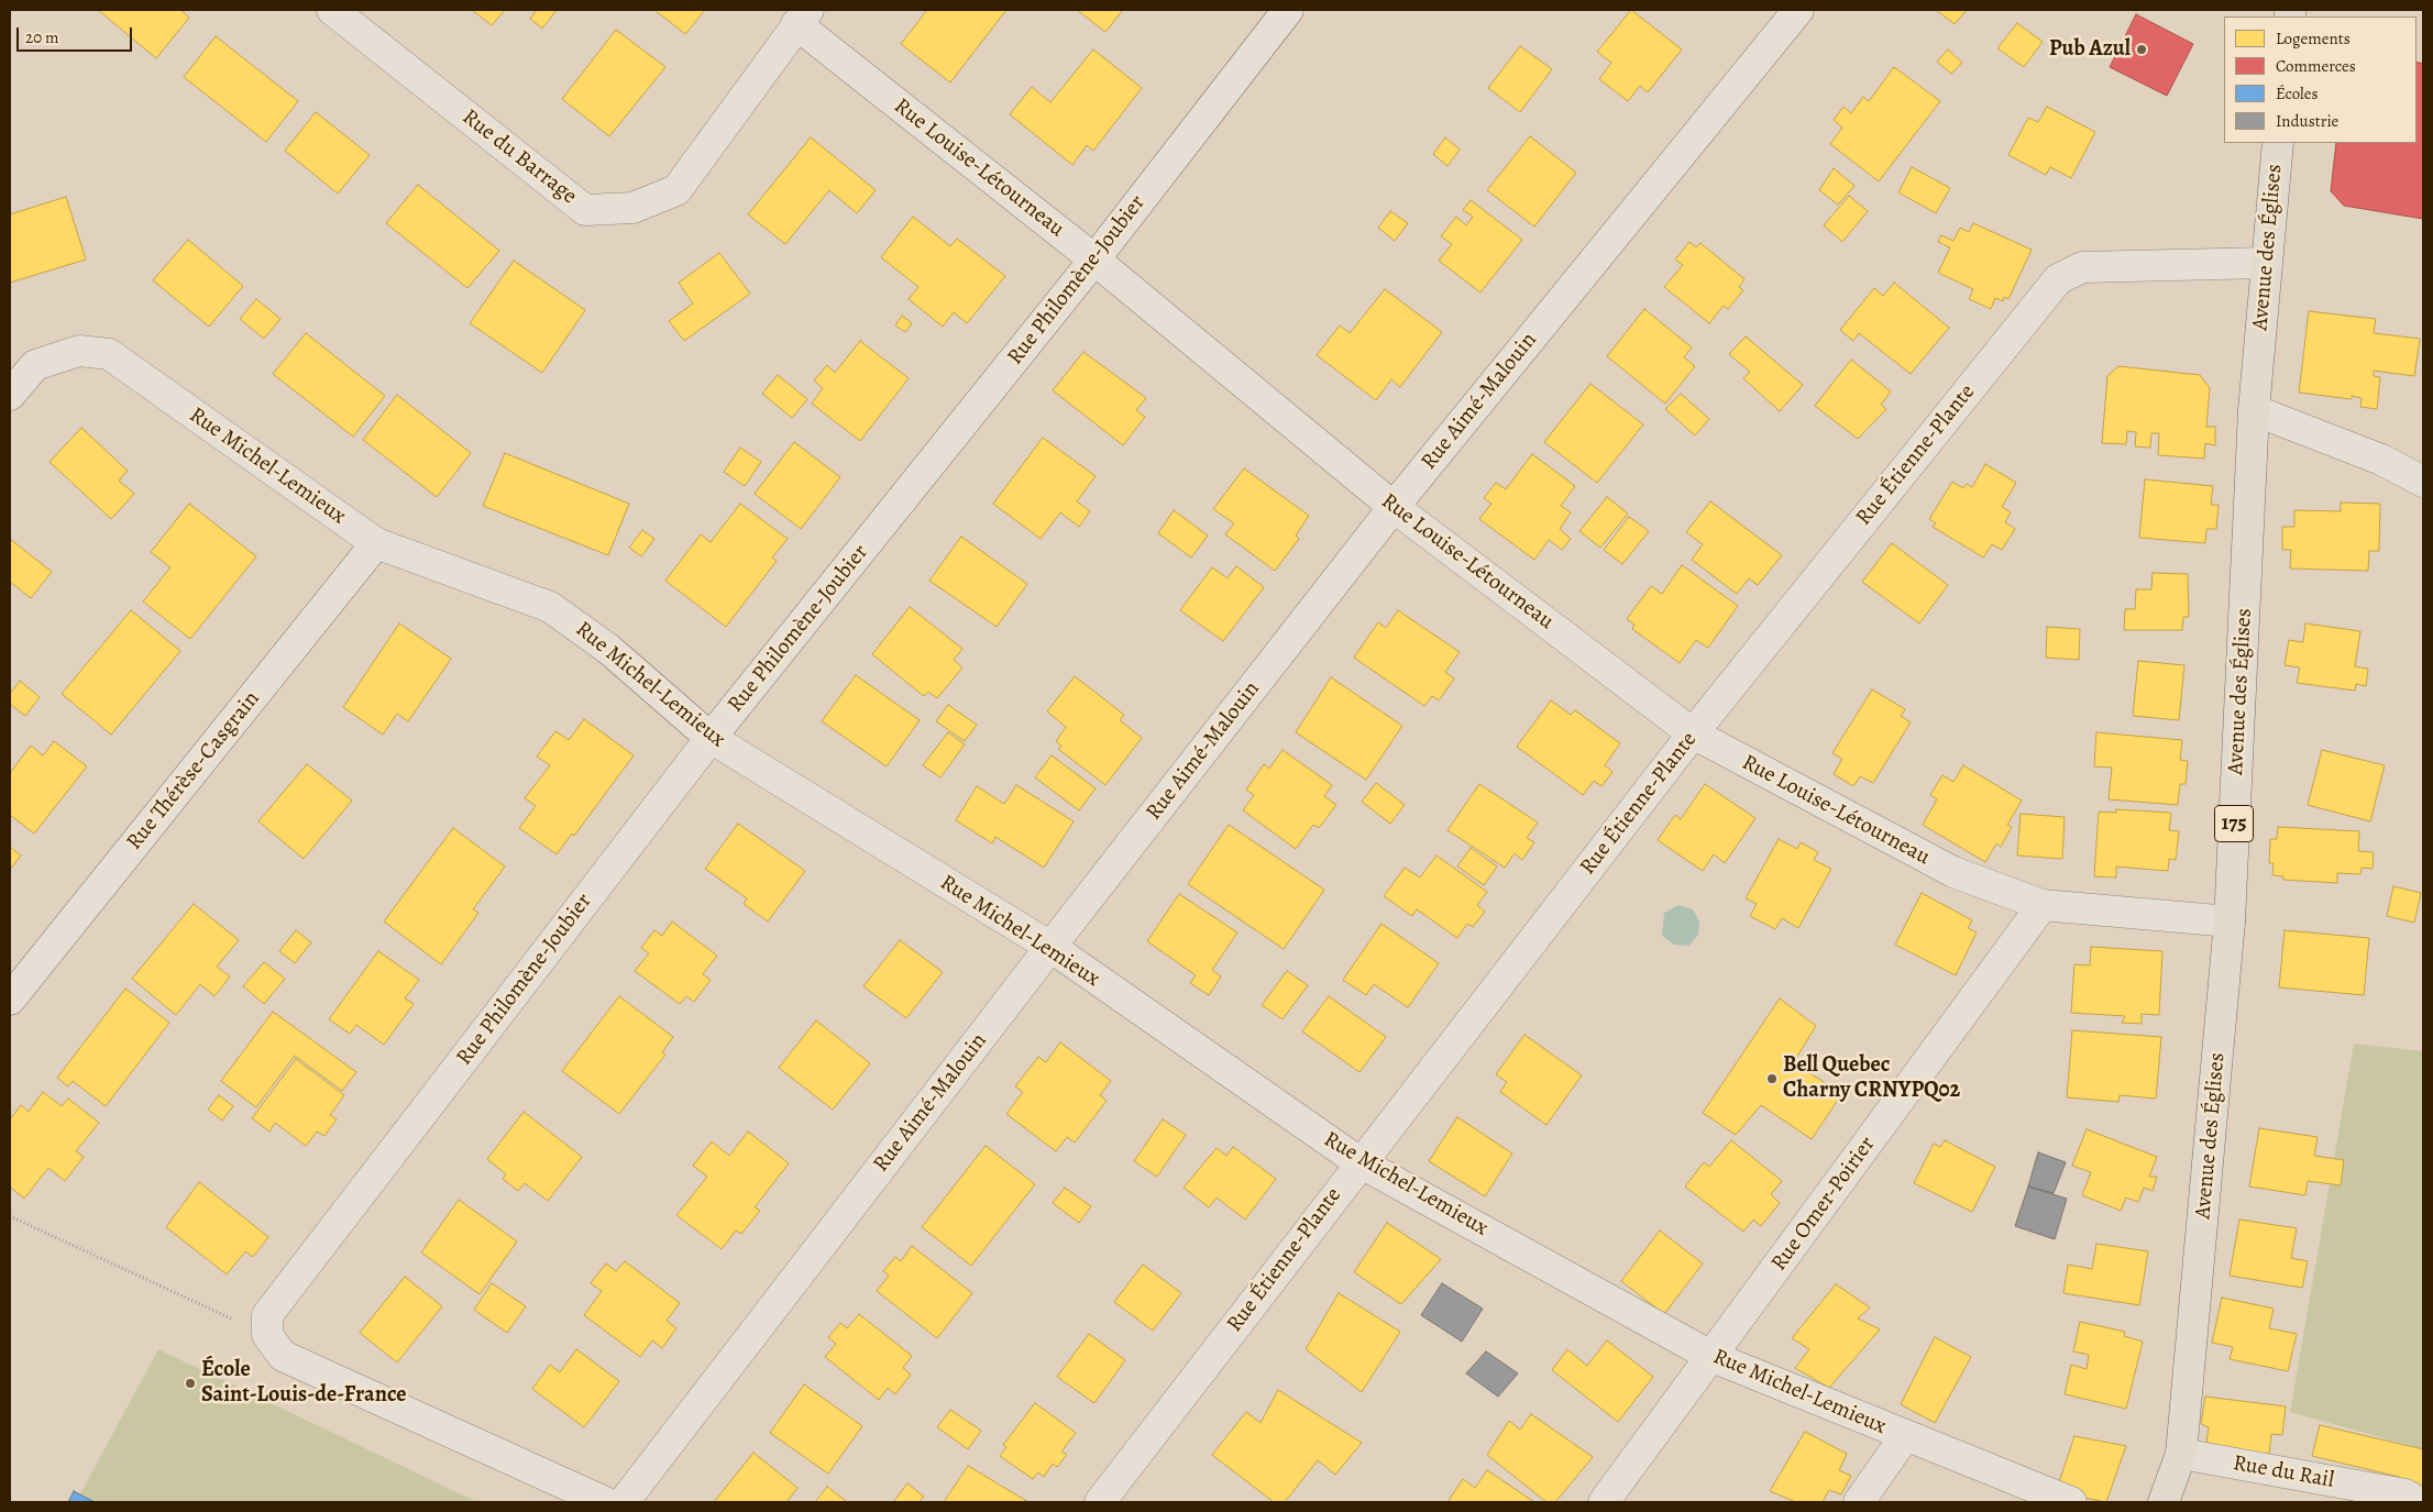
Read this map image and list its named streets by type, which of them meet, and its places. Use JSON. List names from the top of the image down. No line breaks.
{"streets":{"main road":["Avenue des Églises","175"],"street":["Rue du Barrage","Rue Louise-Létourneau","Rue Philomène-Joubier","Rue Aimé-Malouin","Rue Étienne-Plante","Rue Michel-Lemieux","Rue Thérèse-Casgrain","Rue Omer-Poirier","Rue du Rail"]},"crossings":[["Rue du Barrage","Rue Louise-Létourneau"],["Rue Louise-Létourneau","Avenue des Églises"],["Rue Louise-Létourneau","Rue Philomène-Joubier"],["Rue Louise-Létourneau","Rue Aimé-Malouin"],["Rue Louise-Létourneau","Rue Étienne-Plante"],["Rue Louise-Létourneau","Rue Omer-Poirier"],["Avenue des Églises","Rue Étienne-Plante"],["Avenue des Églises","Rue du Rail"],["Rue Philomène-Joubier","Rue Michel-Lemieux"],["Rue Aimé-Malouin","Rue Michel-Lemieux"],["Rue Étienne-Plante","Rue Michel-Lemieux"],["Rue Michel-Lemieux","Rue Thérèse-Casgrain"],["Rue Michel-Lemieux","Rue Omer-Poirier"]],"places":["Pub Azul","Bell Quebec Charny CRNYPQ02","École Saint-Louis-de-France"],"legend":["Logements","Commerces","Écoles","Industrie"],"scale_bar":"20 m"}
